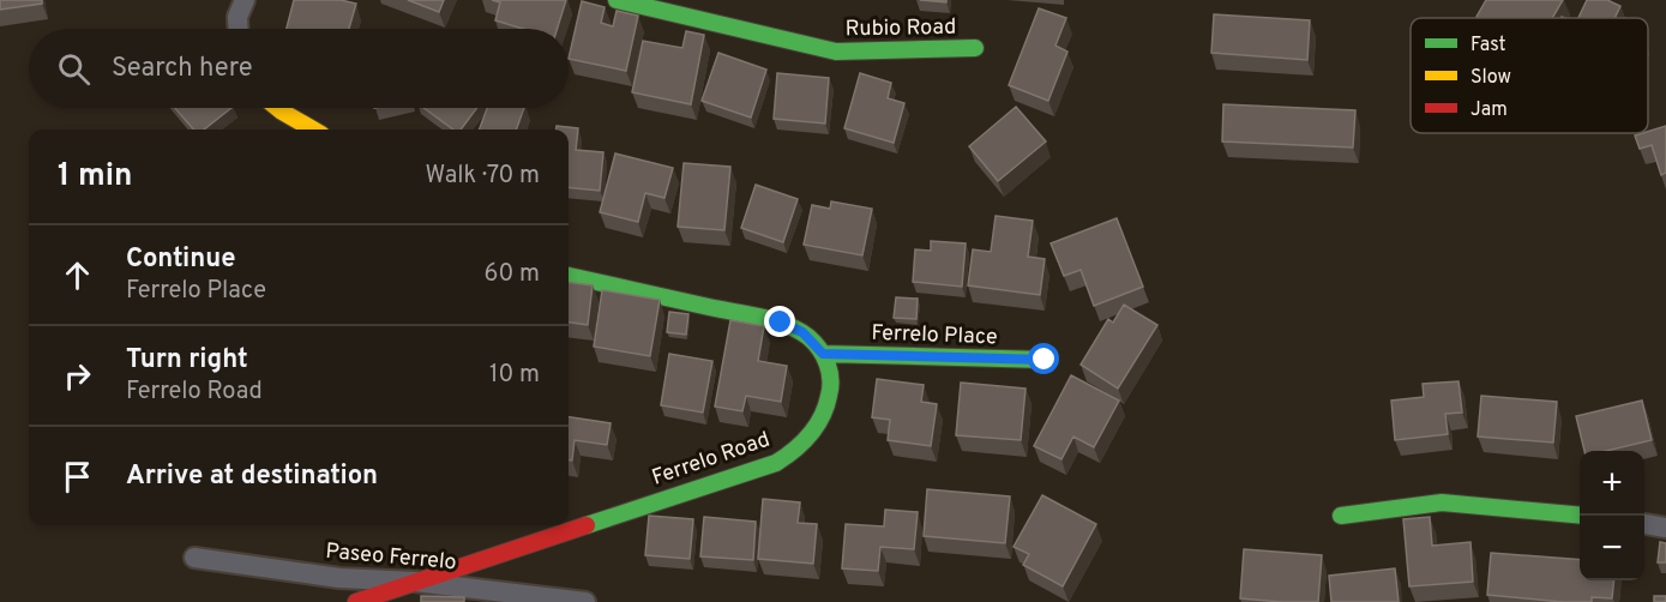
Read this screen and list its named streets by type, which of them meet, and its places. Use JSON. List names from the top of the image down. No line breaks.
{"streets":{"street":["Rubio Road","Ferrelo Place","Ferrelo Road","Paseo Ferrelo"]},"crossings":[["Ferrelo Place","Ferrelo Road"],["Ferrelo Road","Paseo Ferrelo"]],"legend":["Fast","Slow","Jam"],"page":{"search":"Search here","heading":["1 min","Walk · 70 m"],"list":[["Continue","Ferrelo Place","60 m"],["Turn right","Ferrelo Road","10 m"],"Arrive at destination"],"map_buttons":["+","−"]}}
